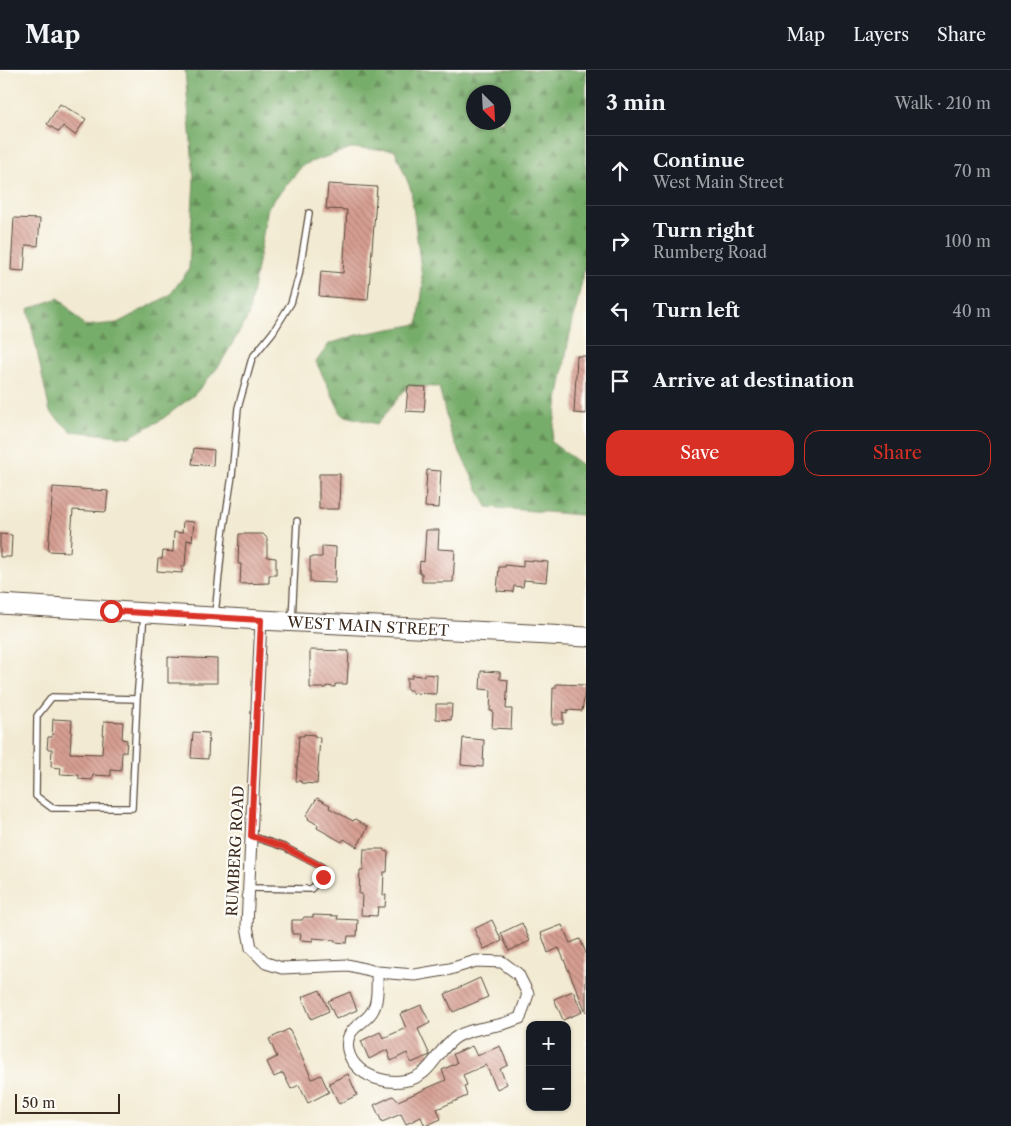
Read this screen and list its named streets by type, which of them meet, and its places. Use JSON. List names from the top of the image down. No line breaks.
{"streets":{"main road":["WEST MAIN STREET"],"street":["RUMBERG ROAD"]},"crossings":[["WEST MAIN STREET","RUMBERG ROAD"]],"scale_bar":"50 m","north":"bottom right","page":{"header":"Map","nav":["Map","Layers","Share"],"heading":["3 min","Walk · 210 m"],"list":[["Continue","West Main Street","70 m"],["Turn right","Rumberg Road","100 m"],["Turn left","40 m"],"Arrive at destination"],"buttons":["Save","Share"],"map_buttons":["+","−"],"scale":"50 m"}}
